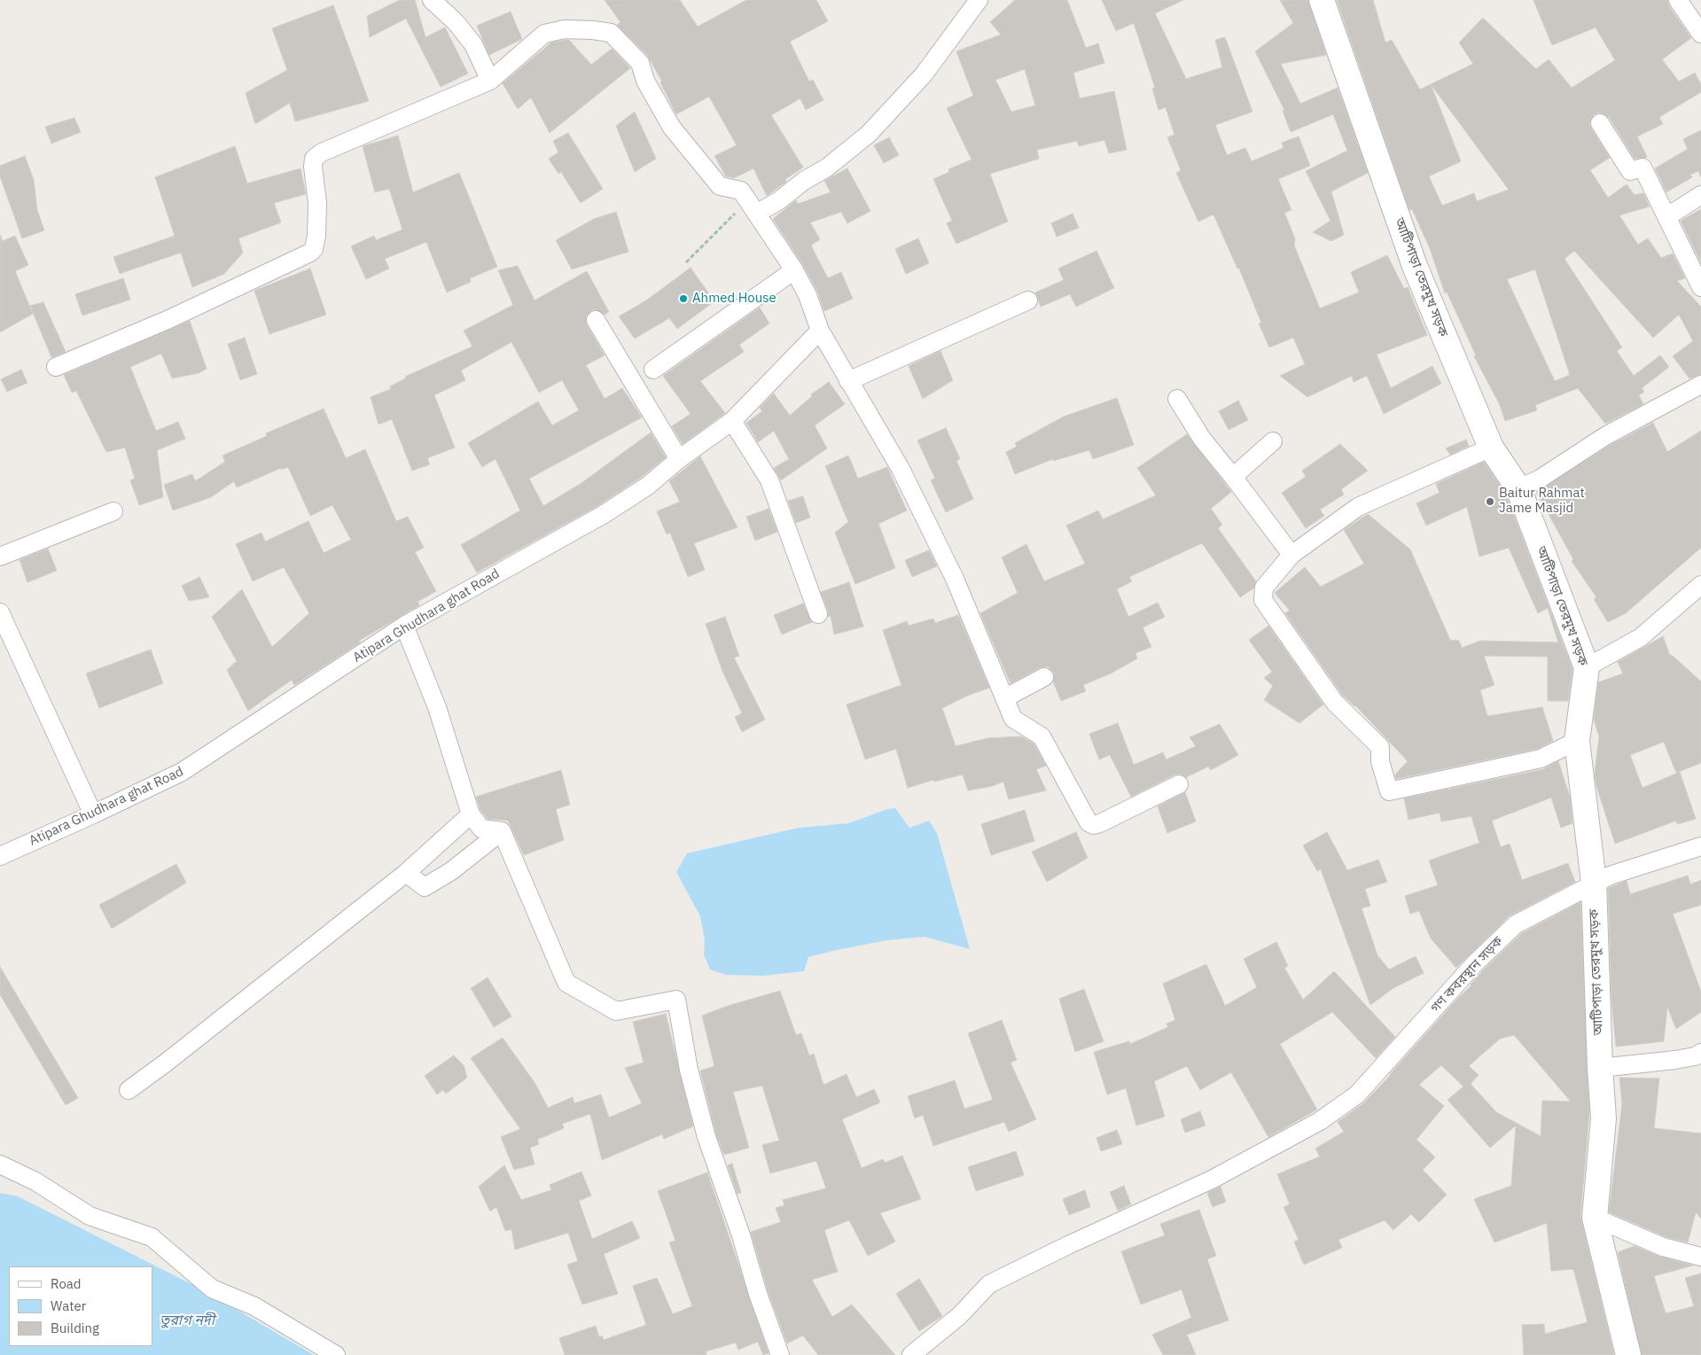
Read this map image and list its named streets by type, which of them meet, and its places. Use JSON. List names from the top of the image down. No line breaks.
{"streets":{"main road":["আটিপাড়া তেরমুখ সড়ক"],"street":["Atipara Ghudhara ghat Road","গণ কবরস্থান সড়ক"]},"crossings":[["আটিপাড়া তেরমুখ সড়ক","গণ কবরস্থান সড়ক"]],"water":["তুরাগ নদী"],"places":["Ahmed House","Baitur Rahmat Jame Masjid"],"legend":["Road","Water","Building"]}
